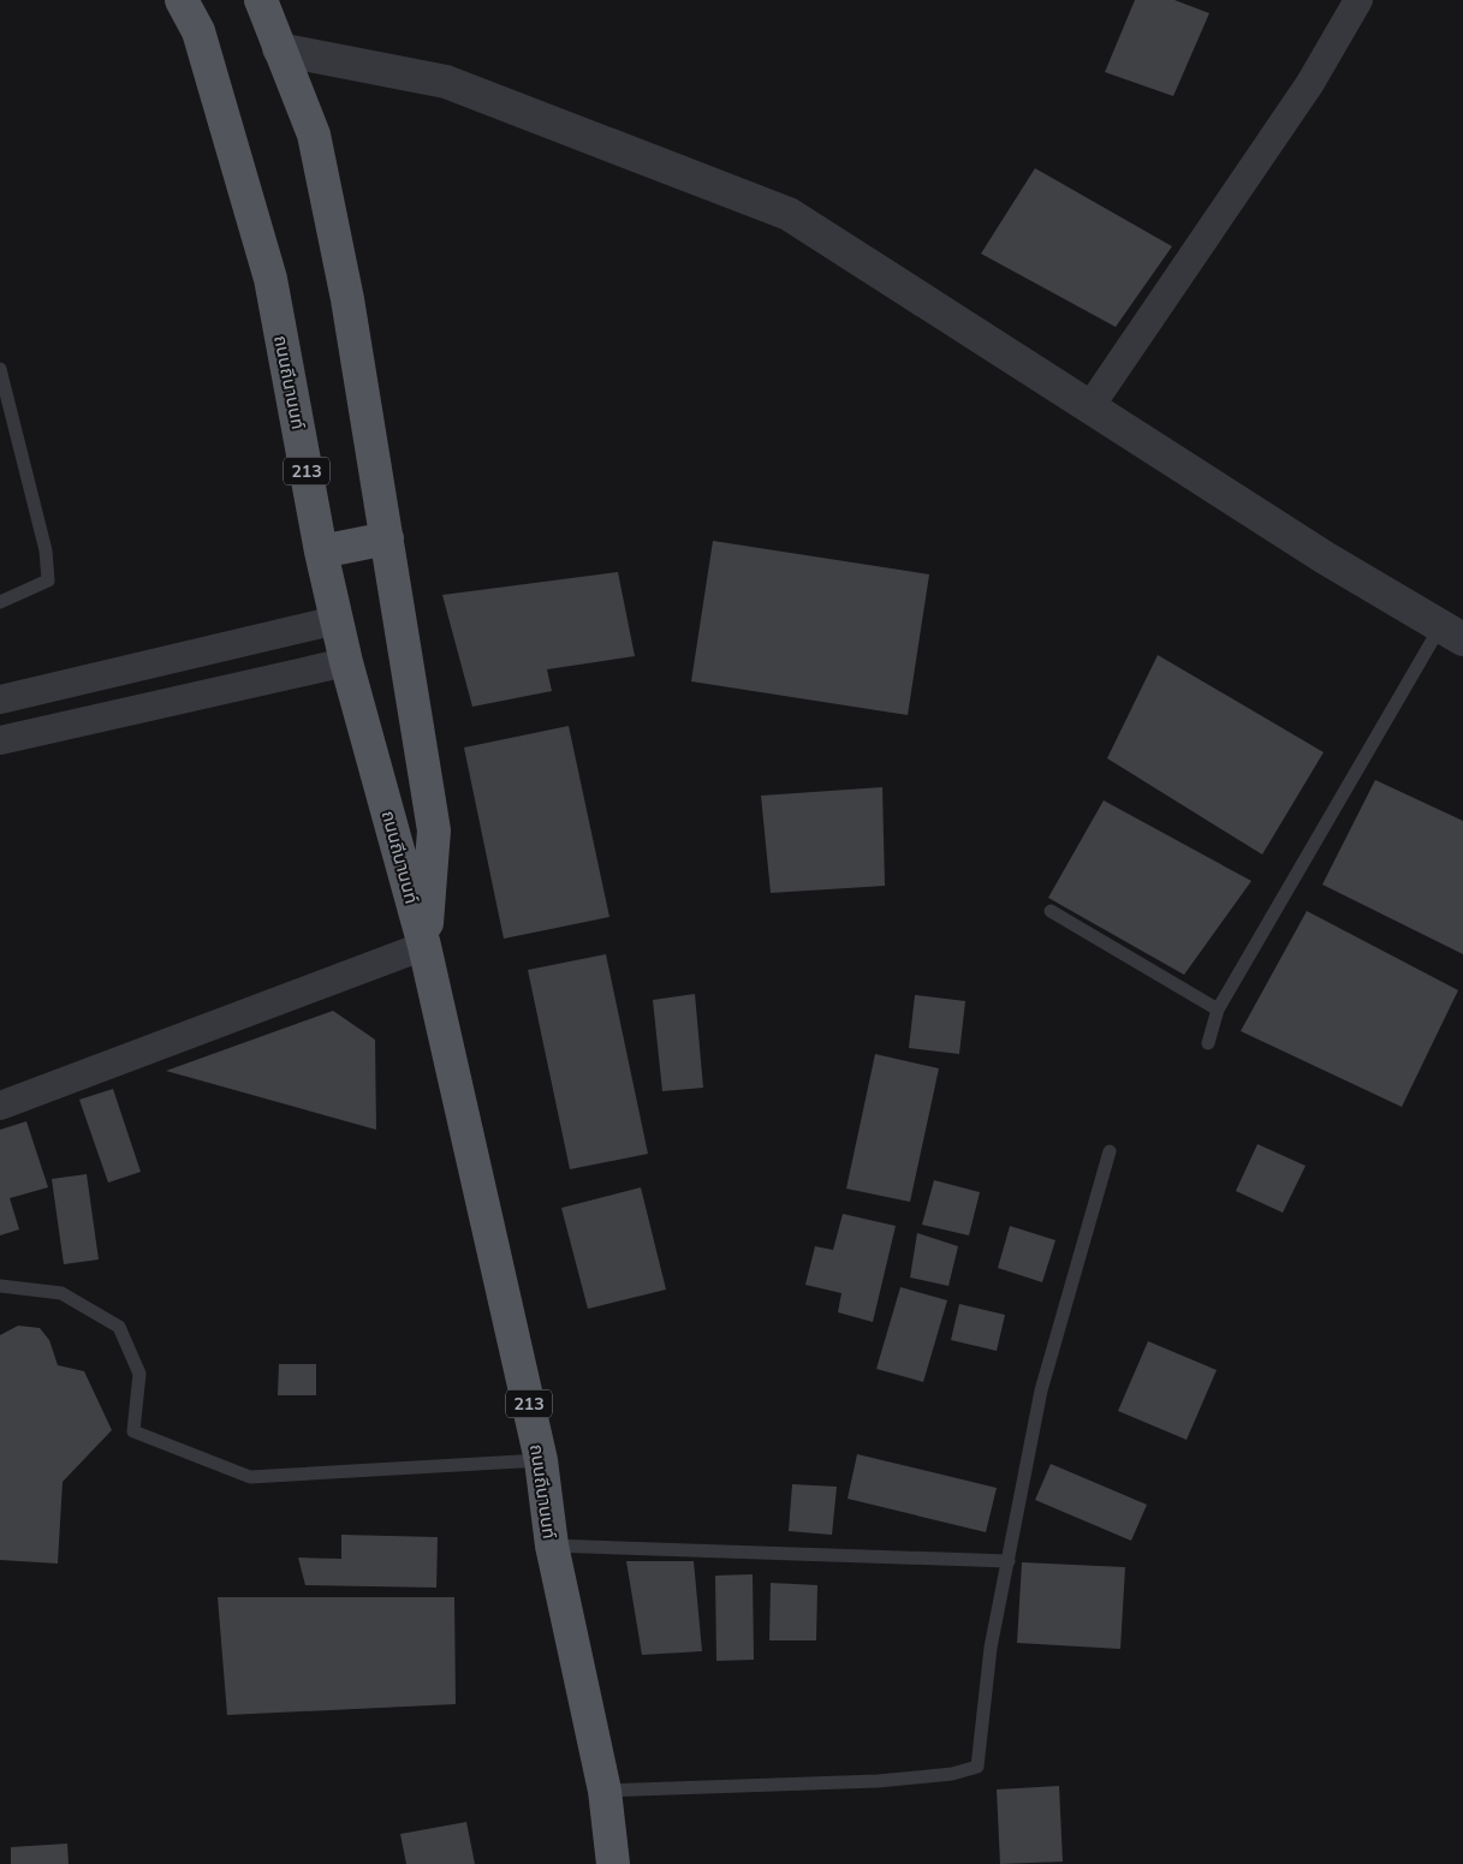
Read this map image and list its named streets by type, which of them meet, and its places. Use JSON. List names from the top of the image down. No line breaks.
{"streets":{"main road":["ถนนถีนานนท์","213"]}}
